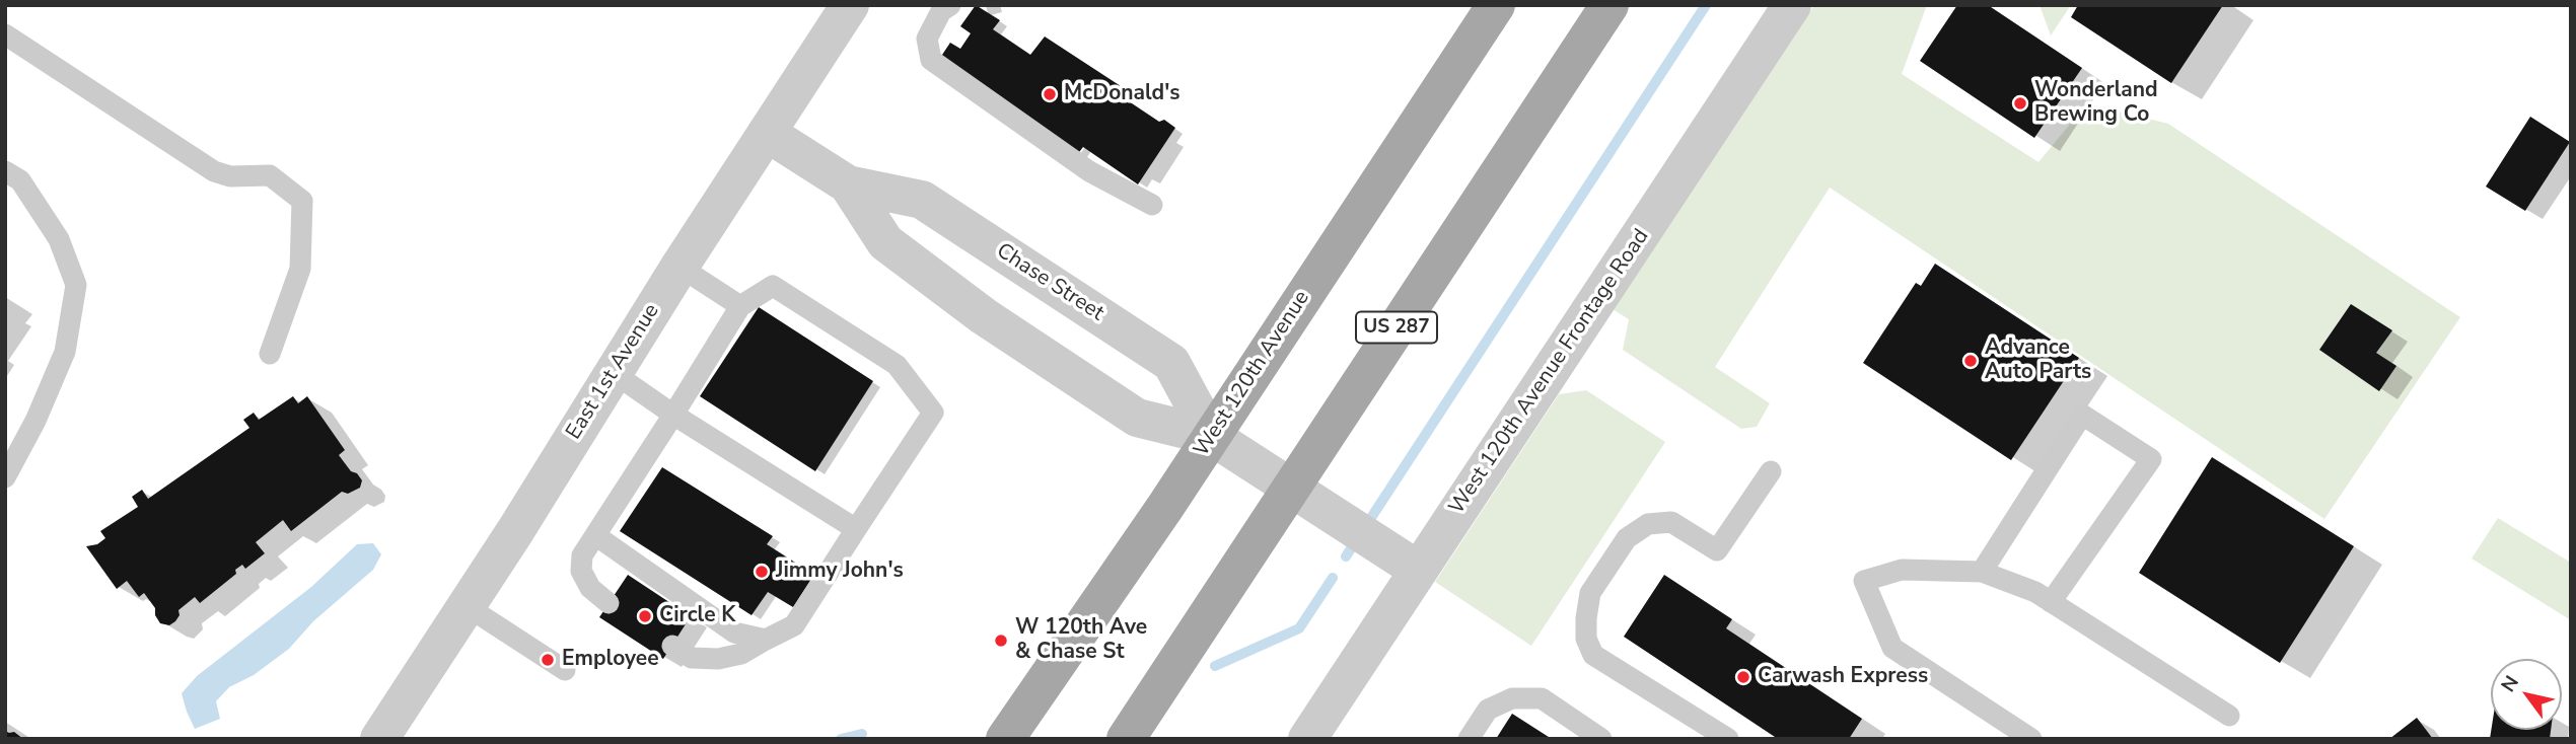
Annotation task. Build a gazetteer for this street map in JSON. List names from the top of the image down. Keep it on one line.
{"streets":{"main road":["US 287","West 120th Avenue"],"street":["Chase Street","East 1st Avenue","West 120th Avenue Frontage Road"]},"crossings":[["Chase Street","US 287"],["Chase Street","East 1st Avenue"],["Chase Street","West 120th Avenue Frontage Road"],["Chase Street","West 120th Avenue"]],"places":["McDonald's","Wonderland Brewing Co","Advance Auto Parts","Jimmy John's","Circle K","W 120th Ave & Chase St","Employee","Carwash Express"],"north":"top left"}
